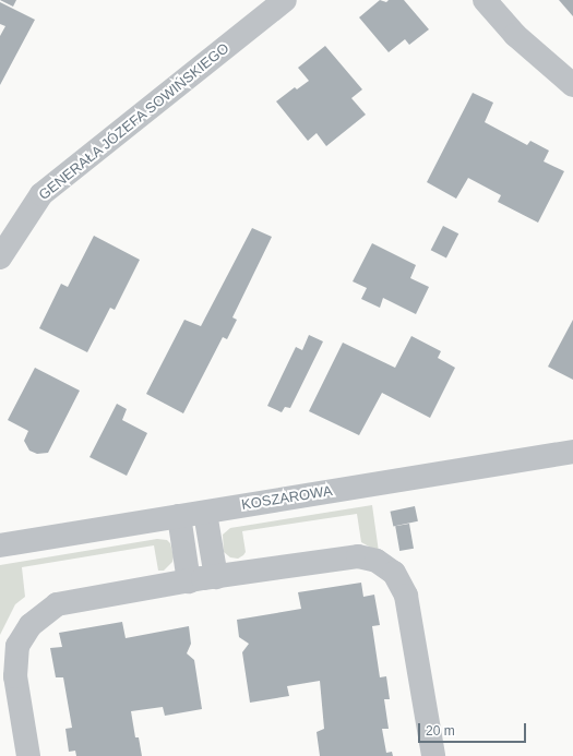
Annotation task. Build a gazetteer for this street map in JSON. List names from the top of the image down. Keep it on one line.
{"streets":{"street":["GENERAŁA JÓZEFA SOWIŃSKIEGO","KOSZAROWA"]},"scale_bar":"20 m"}
